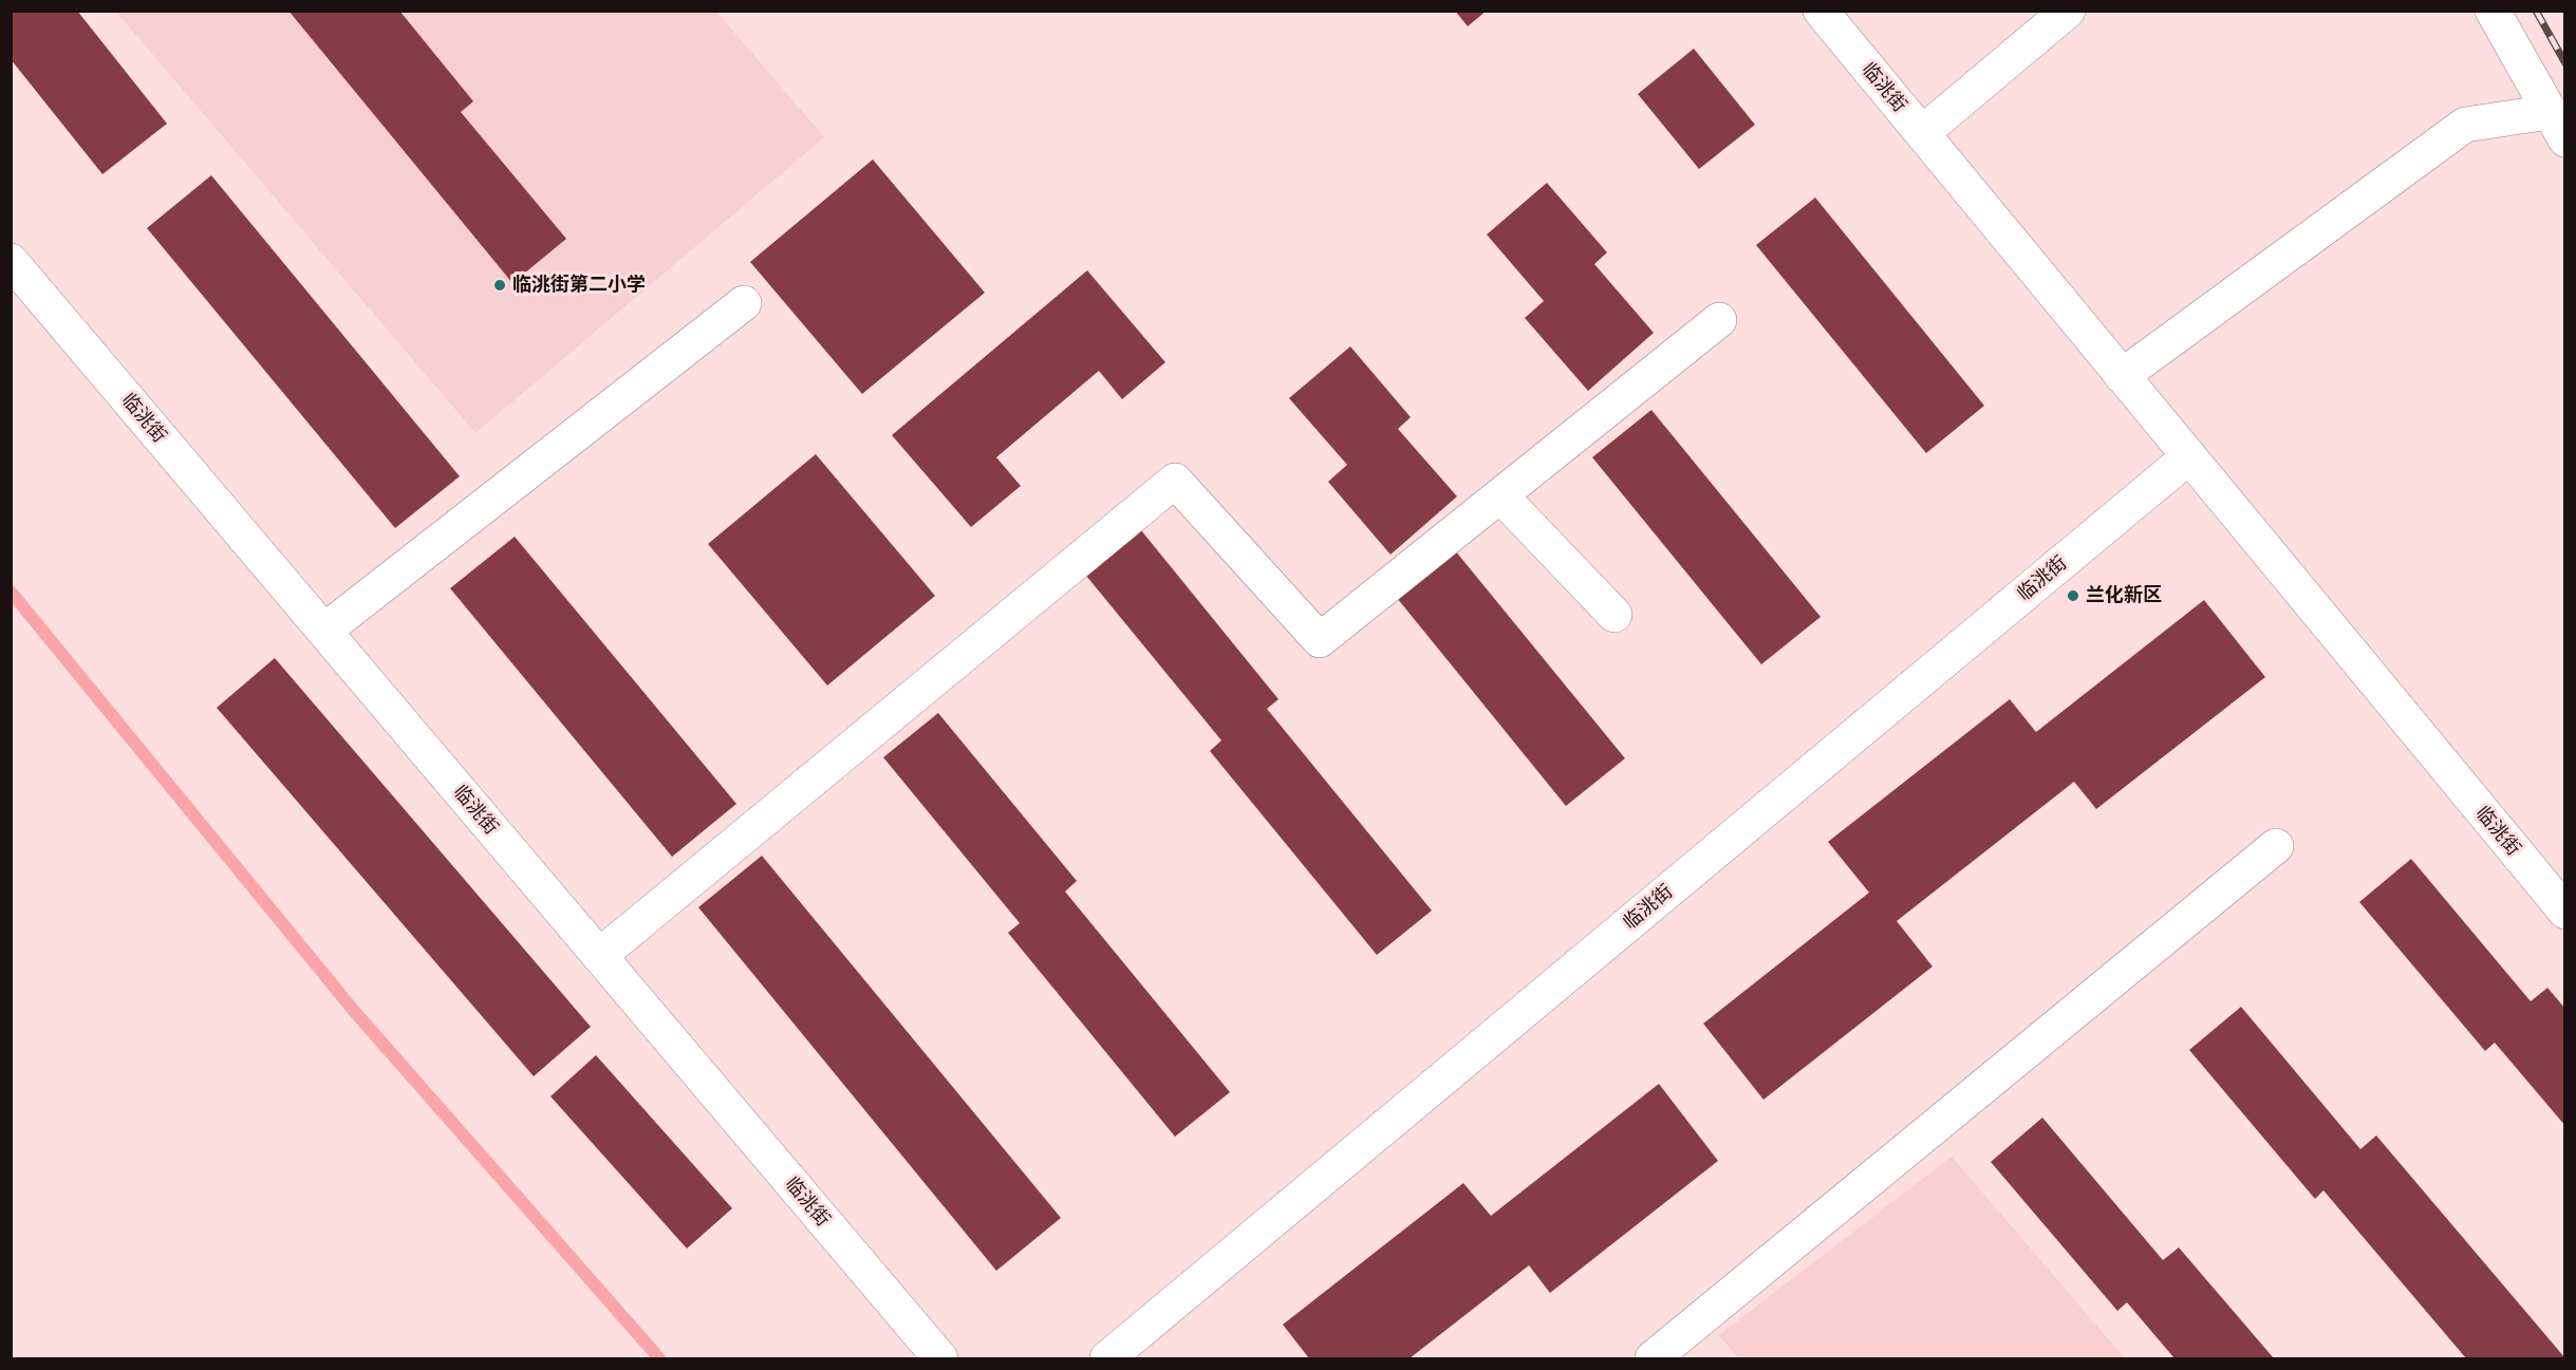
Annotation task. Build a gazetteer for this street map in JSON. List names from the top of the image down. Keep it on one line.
{"streets":{"street":["临洮街"]},"places":["临洮街第二小学","兰化新区"]}
